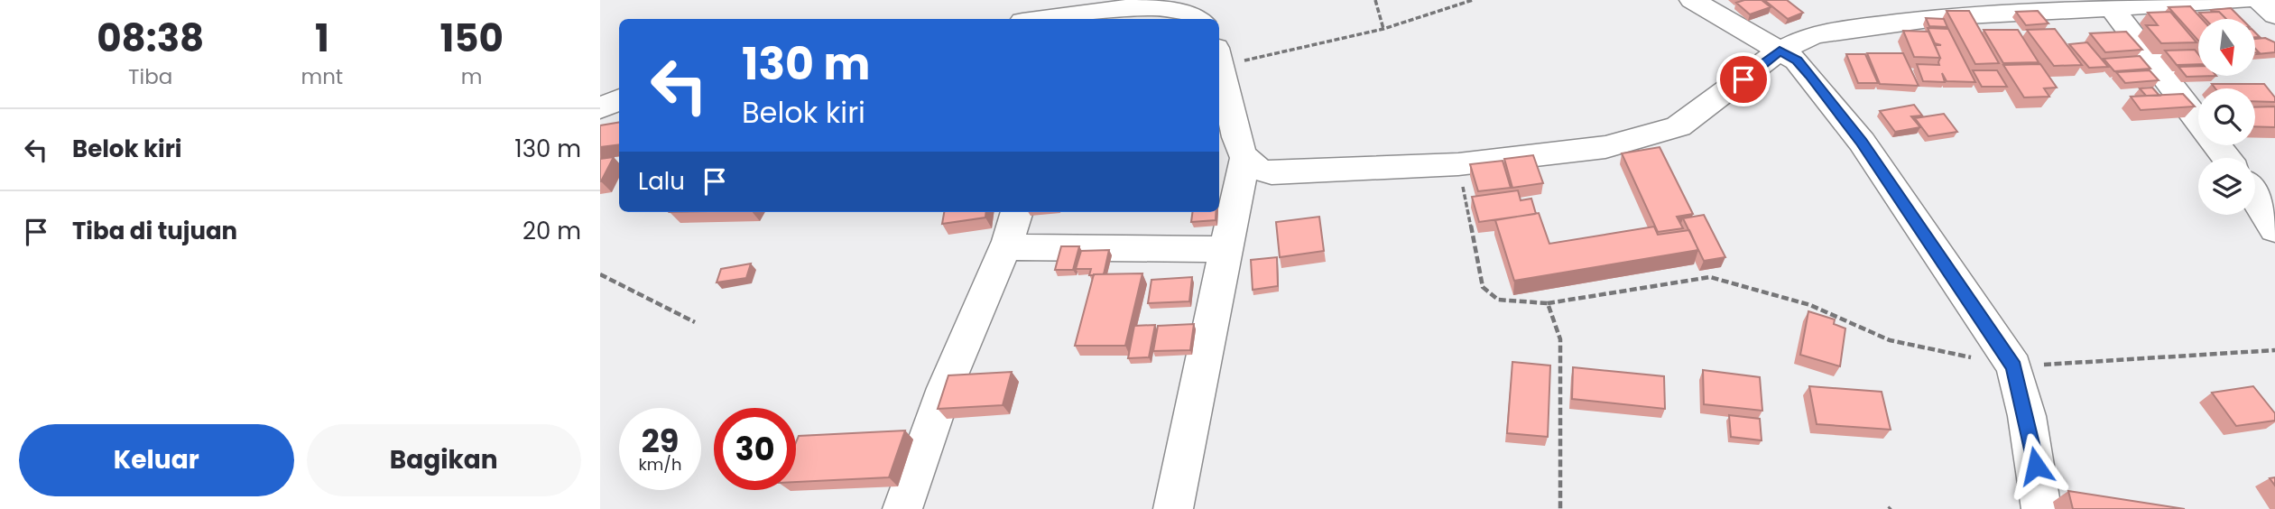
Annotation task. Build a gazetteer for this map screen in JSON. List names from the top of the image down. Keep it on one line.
{"north":"bottom","page":{"eta":["08:38","Tiba","1","mnt","150","m"],"turn":["130 m","Belok kiri"],"list":[{"name":"Belok kiri","value":"130 m"},{"name":"Tiba di tujuan","value":"20 m"}],"then":"Lalu","speed":"29 km/h","limit":"30","buttons":["Keluar","Bagikan"]}}
